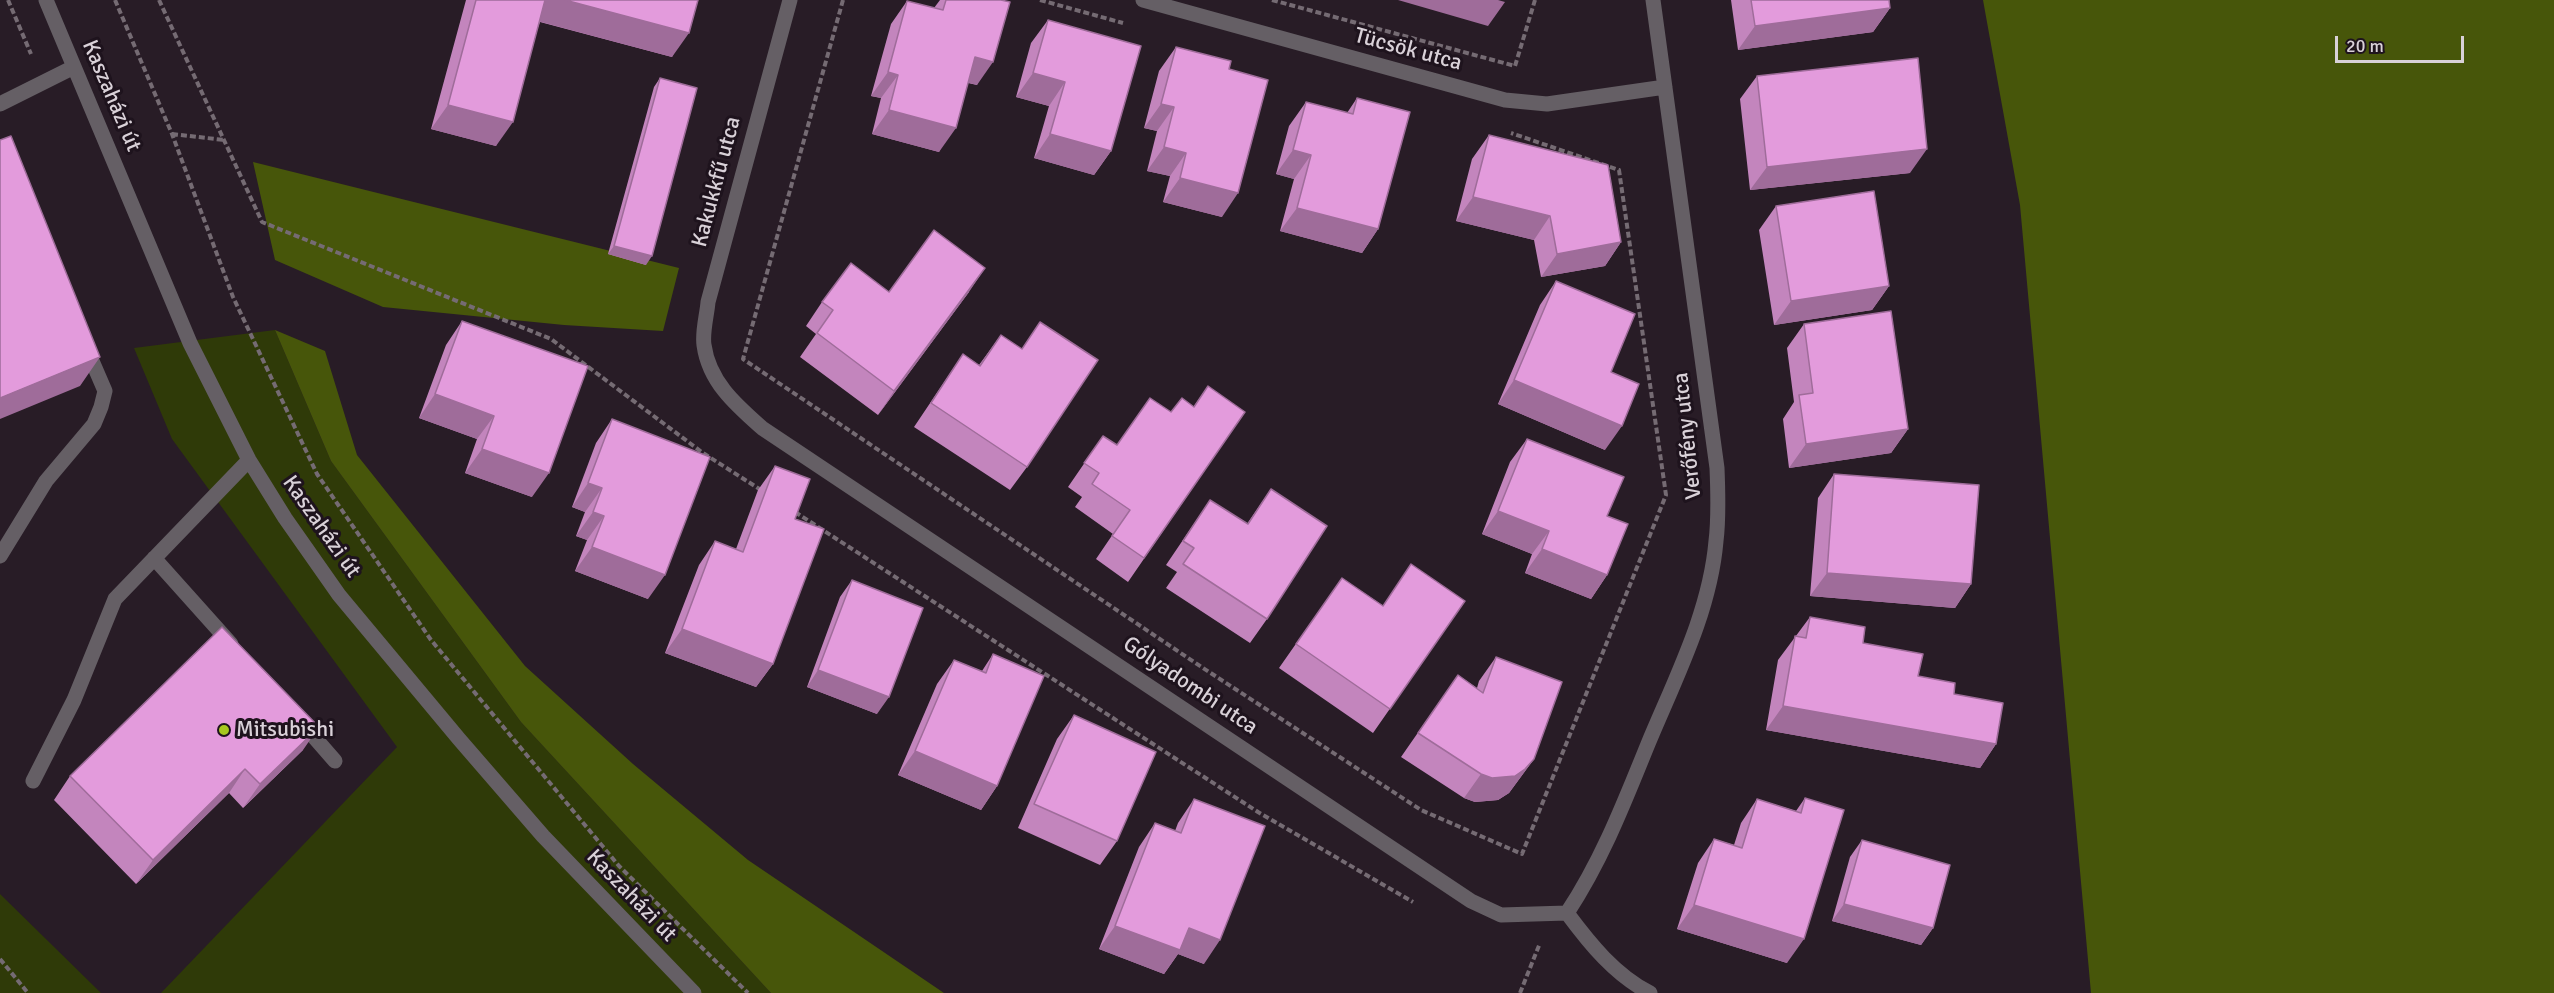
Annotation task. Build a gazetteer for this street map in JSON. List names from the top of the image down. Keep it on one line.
{"streets":{"street":["Tücsök utca","Kaszaházi út","Kakukkfű utca","Verőfény utca","Gólyadombi utca"]},"crossings":[["Tücsök utca","Verőfény utca"],["Kakukkfű utca","Gólyadombi utca"],["Verőfény utca","Gólyadombi utca"]],"places":["Mitsubishi"],"scale_bar":"20 m"}
